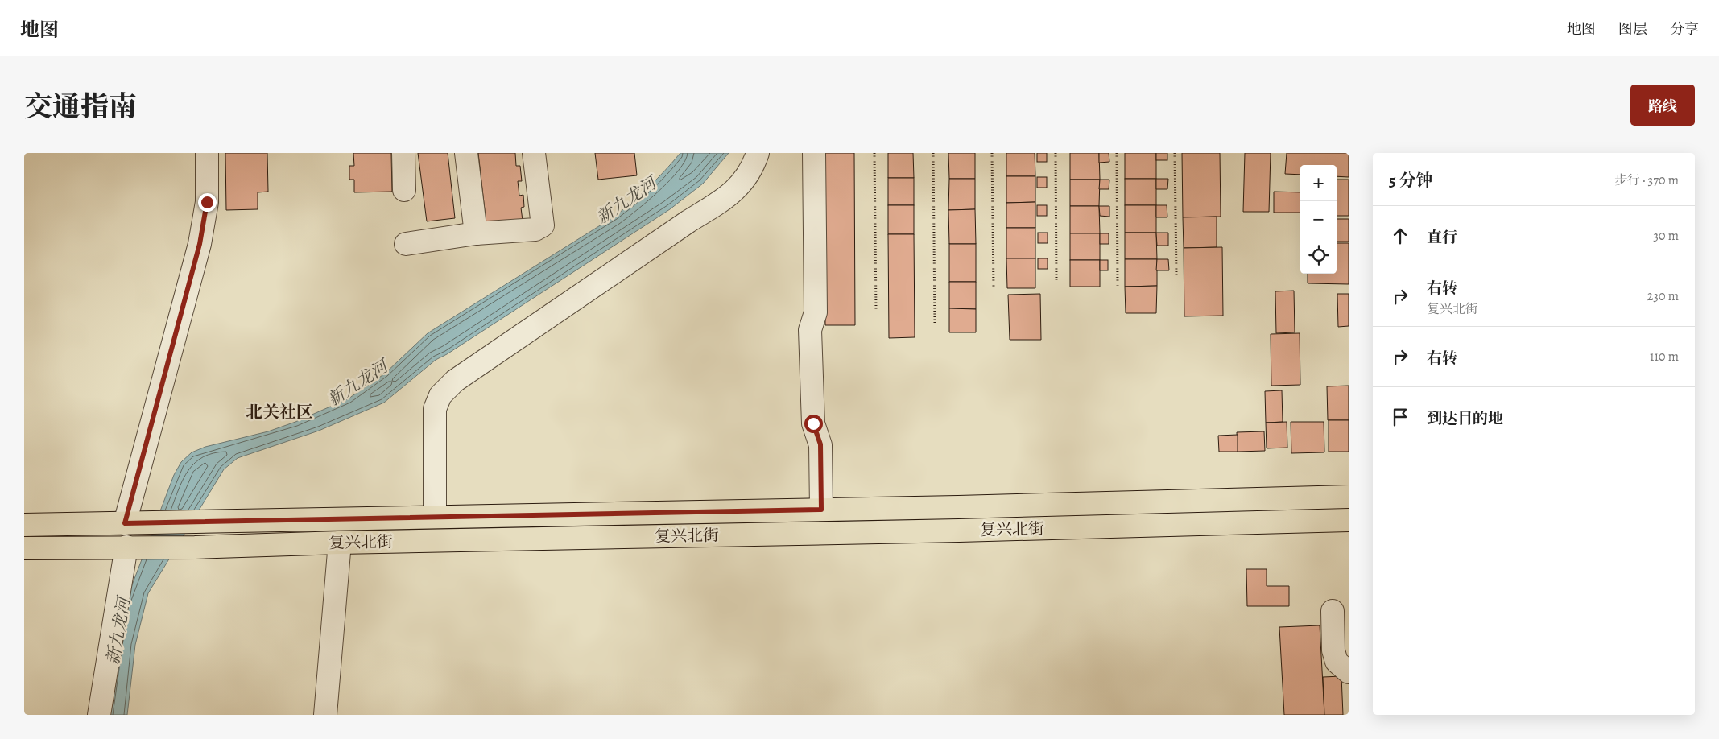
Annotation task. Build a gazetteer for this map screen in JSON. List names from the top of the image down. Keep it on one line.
{"streets":{"main road":["复兴北街"]},"districts":["北关社区"],"water":["新九龙河"],"page":{"header":"地图","nav":["地图","图层","分享"],"title":"交通指南","buttons":"路线","heading":["5 分钟","步行 · 370 m"],"map_buttons":["+","−"],"list":[["直行","30 m"],["右转","复兴北街","230 m"],["右转","110 m"],"到达目的地"]}}
